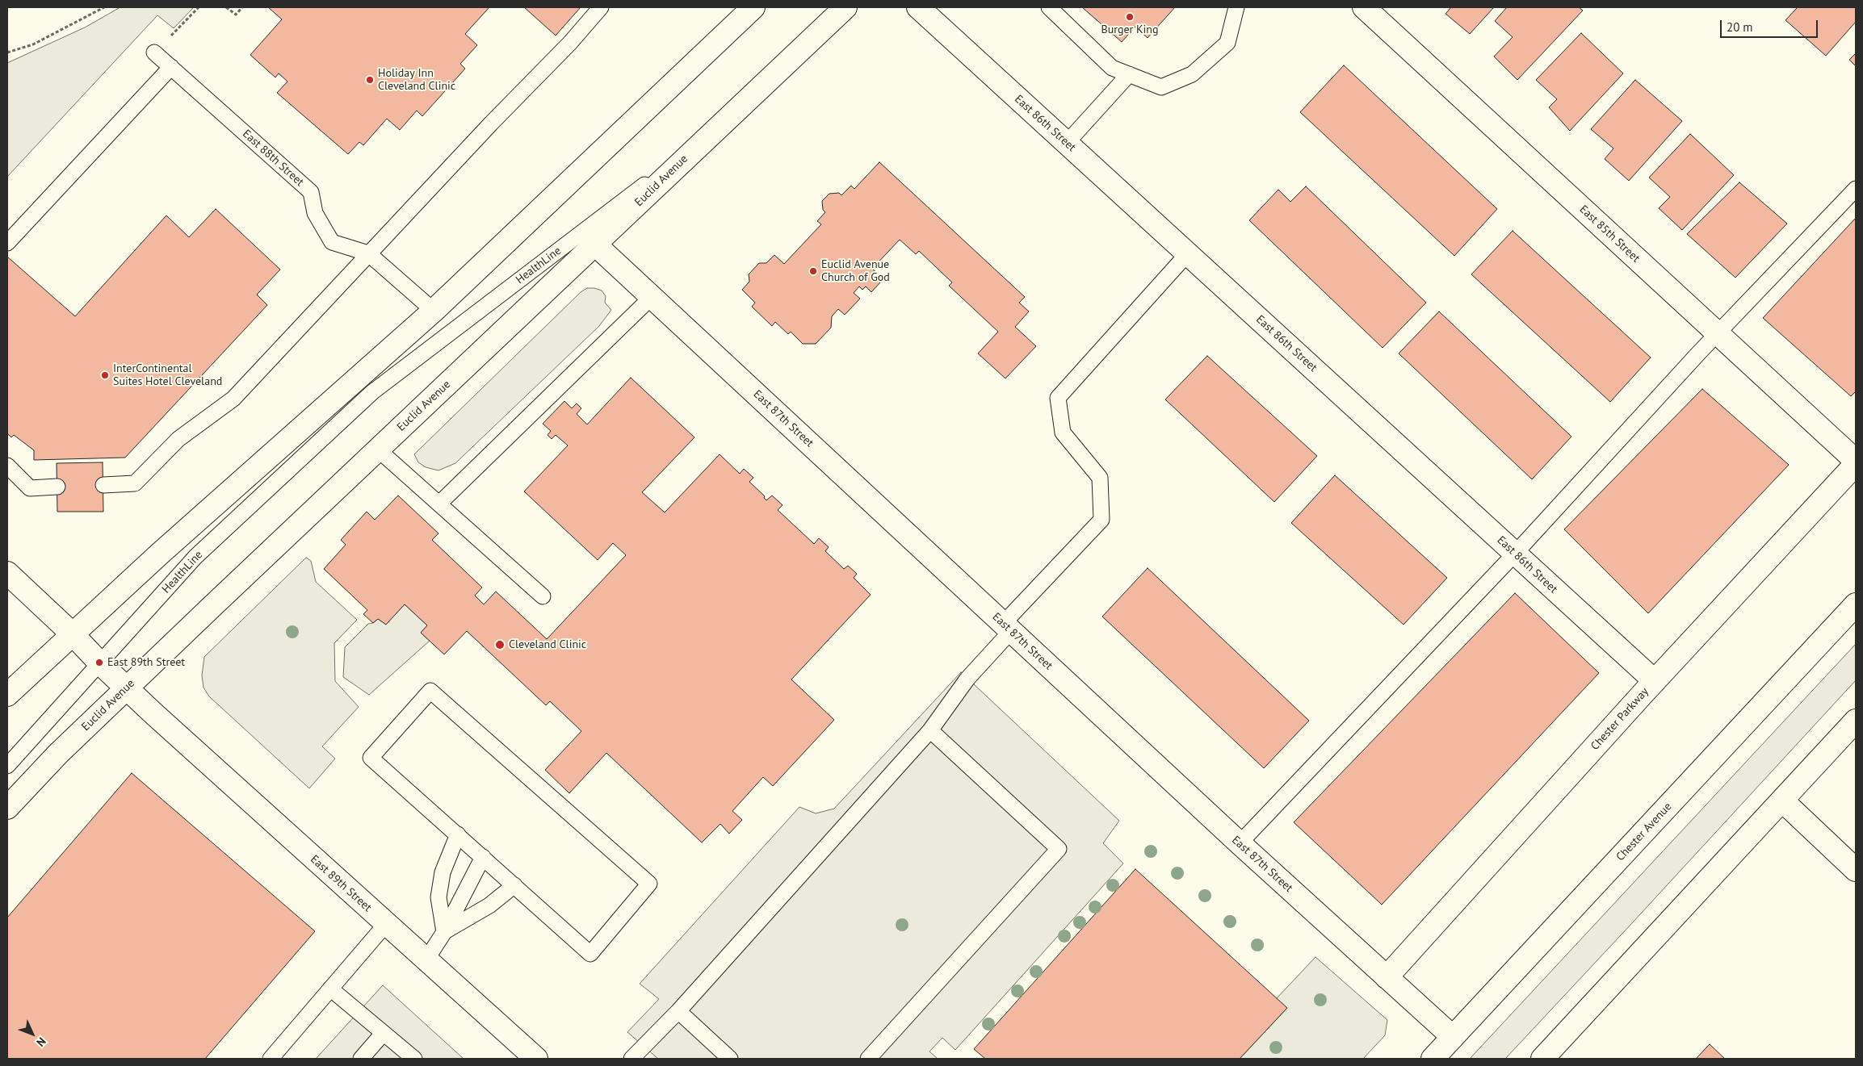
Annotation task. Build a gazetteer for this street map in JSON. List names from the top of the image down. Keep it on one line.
{"streets":{"street":["East 86th Street","Euclid Avenue","East 85th Street","East 87th Street","Chester Parkway","Chester Avenue","East 89th Street"],"lane":["East 88th Street","HealthLine"]},"crossings":[["East 86th Street","Chester Parkway"],["Euclid Avenue","HealthLine"],["Euclid Avenue","East 87th Street"],["Euclid Avenue","East 89th Street"],["HealthLine","East 89th Street"],["East 87th Street","Chester Parkway"],["East 87th Street","Chester Avenue"]],"places":["Burger King","Holiday Inn Cleveland Clinic","Euclid Avenue Church of God","InterContinental Suites Hotel Cleveland","Cleveland Clinic","East 89th Street"],"scale_bar":"20 m","north":"bottom right"}
